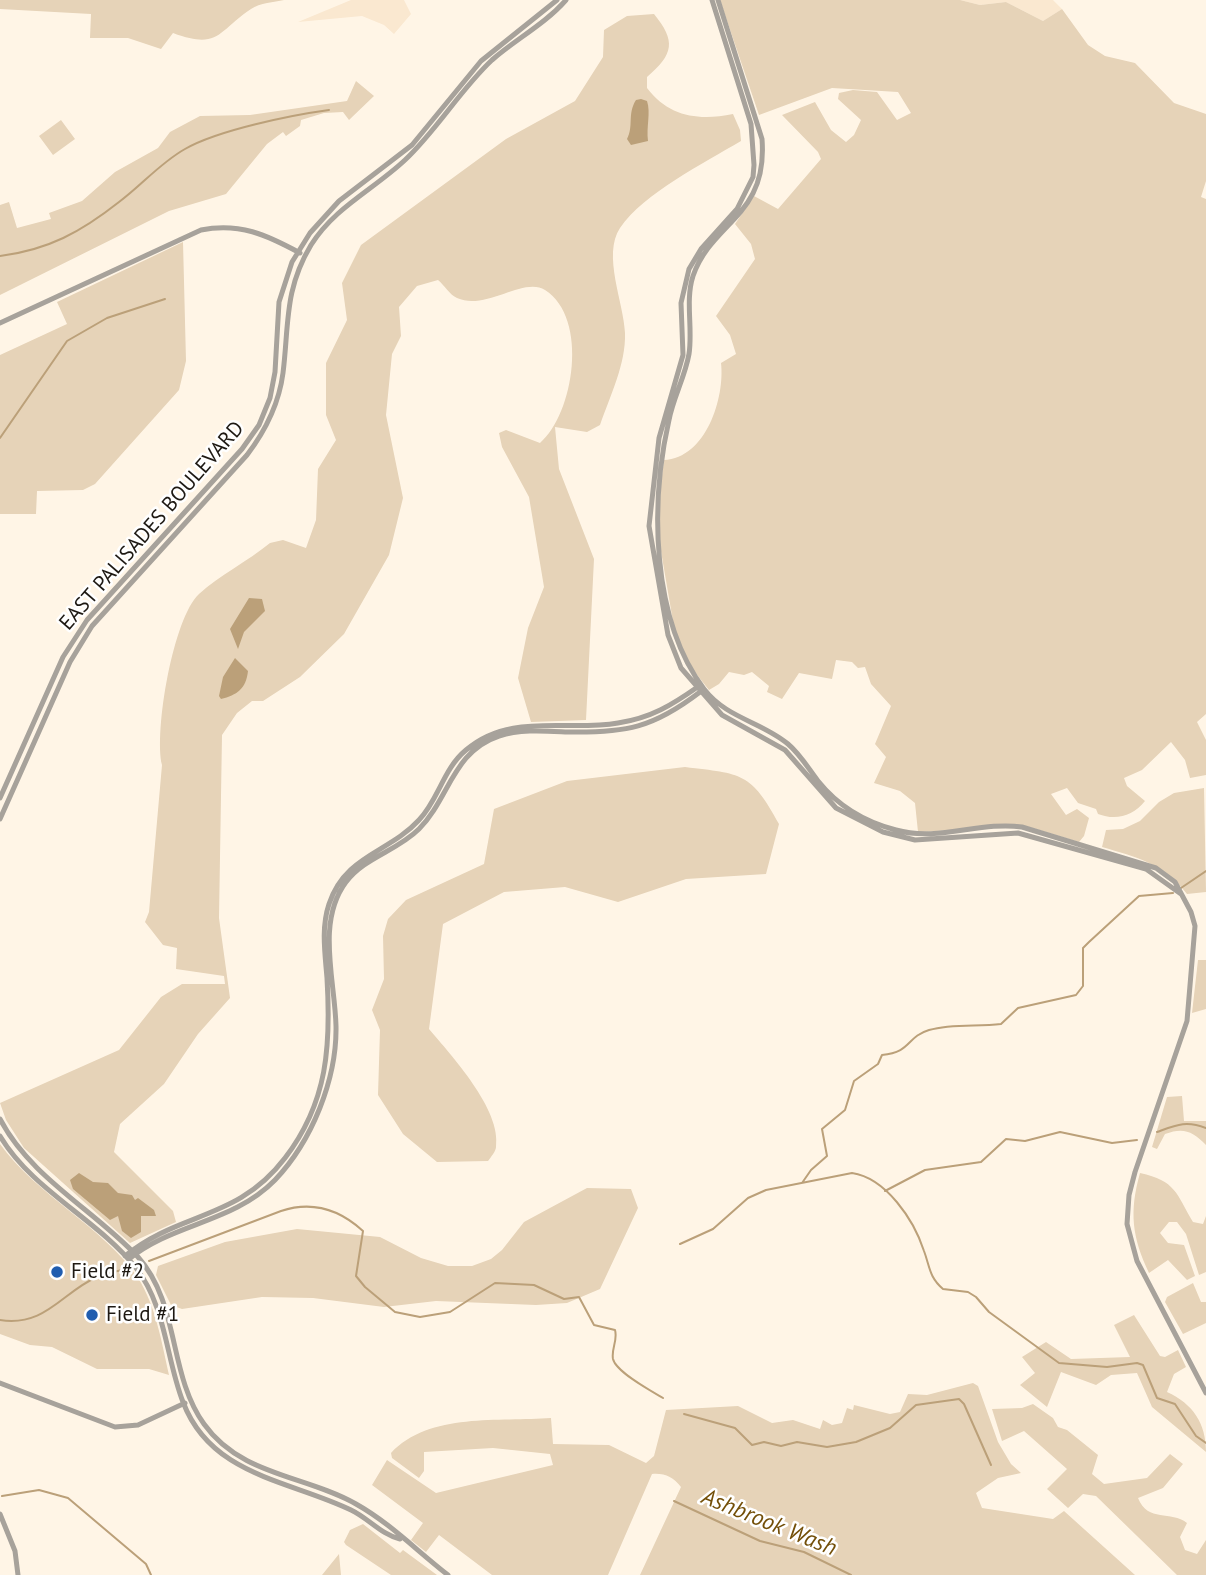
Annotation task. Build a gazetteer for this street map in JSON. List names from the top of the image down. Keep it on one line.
{"streets":{"street":["EAST PALISADES BOULEVARD"]},"water":["Ashbrook Wash"],"places":["Field #2","Field #1"]}
